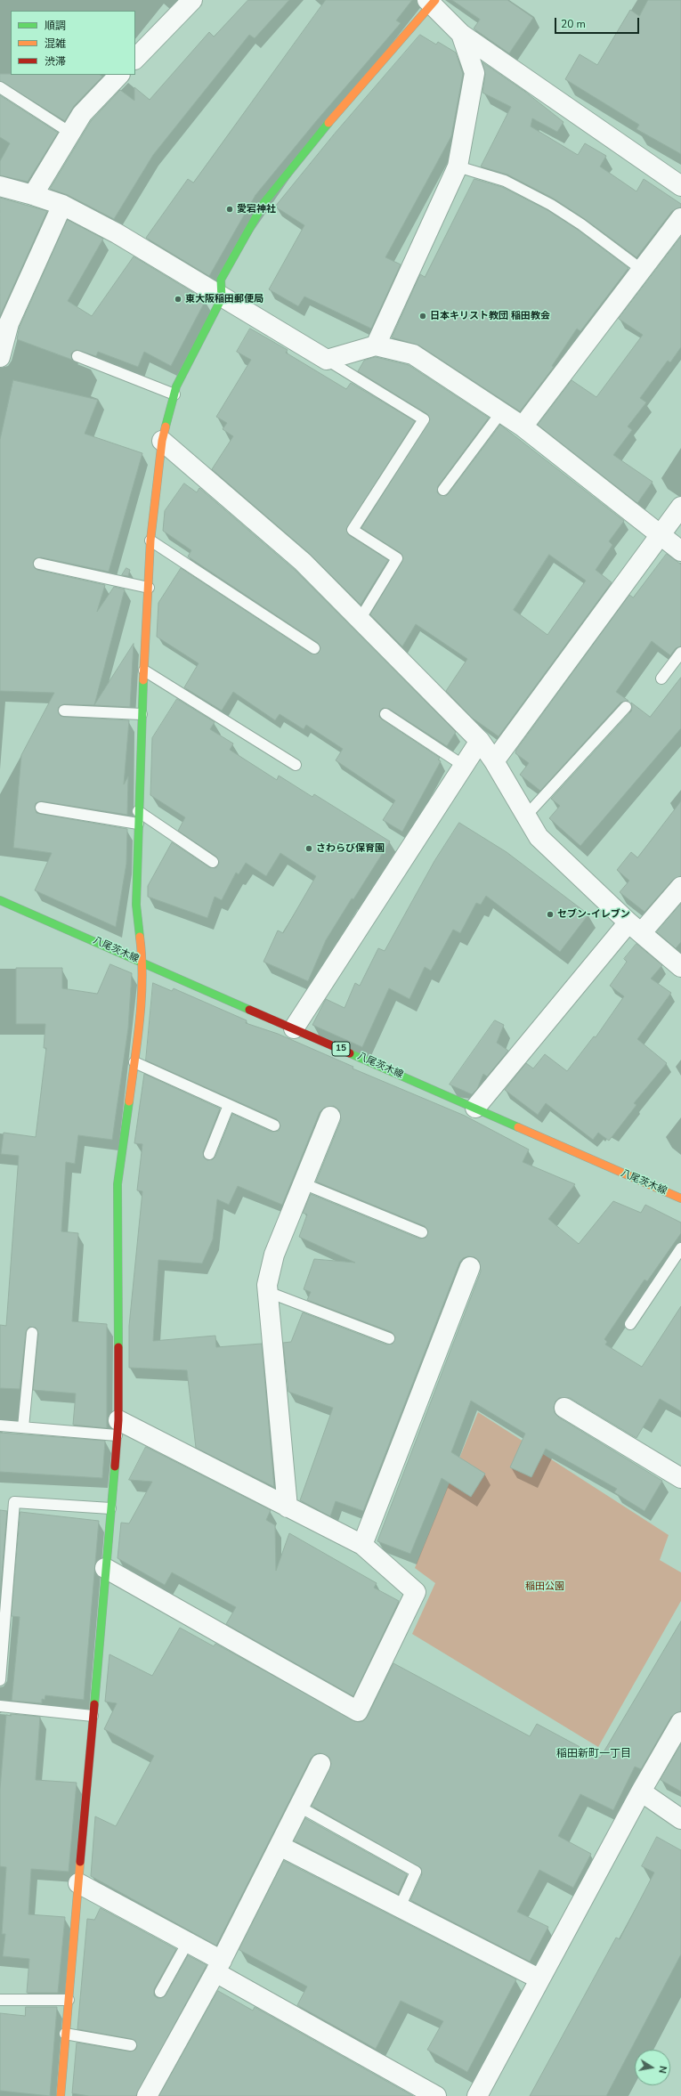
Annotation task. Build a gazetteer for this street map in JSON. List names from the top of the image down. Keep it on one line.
{"streets":{"street":["八尾茨木線","15"]},"districts":["稲田新町一丁目"],"parks":["稲田公園"],"places":["愛宕神社","東大阪稲田郵便局","日本キリスト教団 稲田教会","さわらび保育園","セブン-イレブン"],"legend":["順調","混雑","渋滞"],"scale_bar":"20 m","north":"right"}
